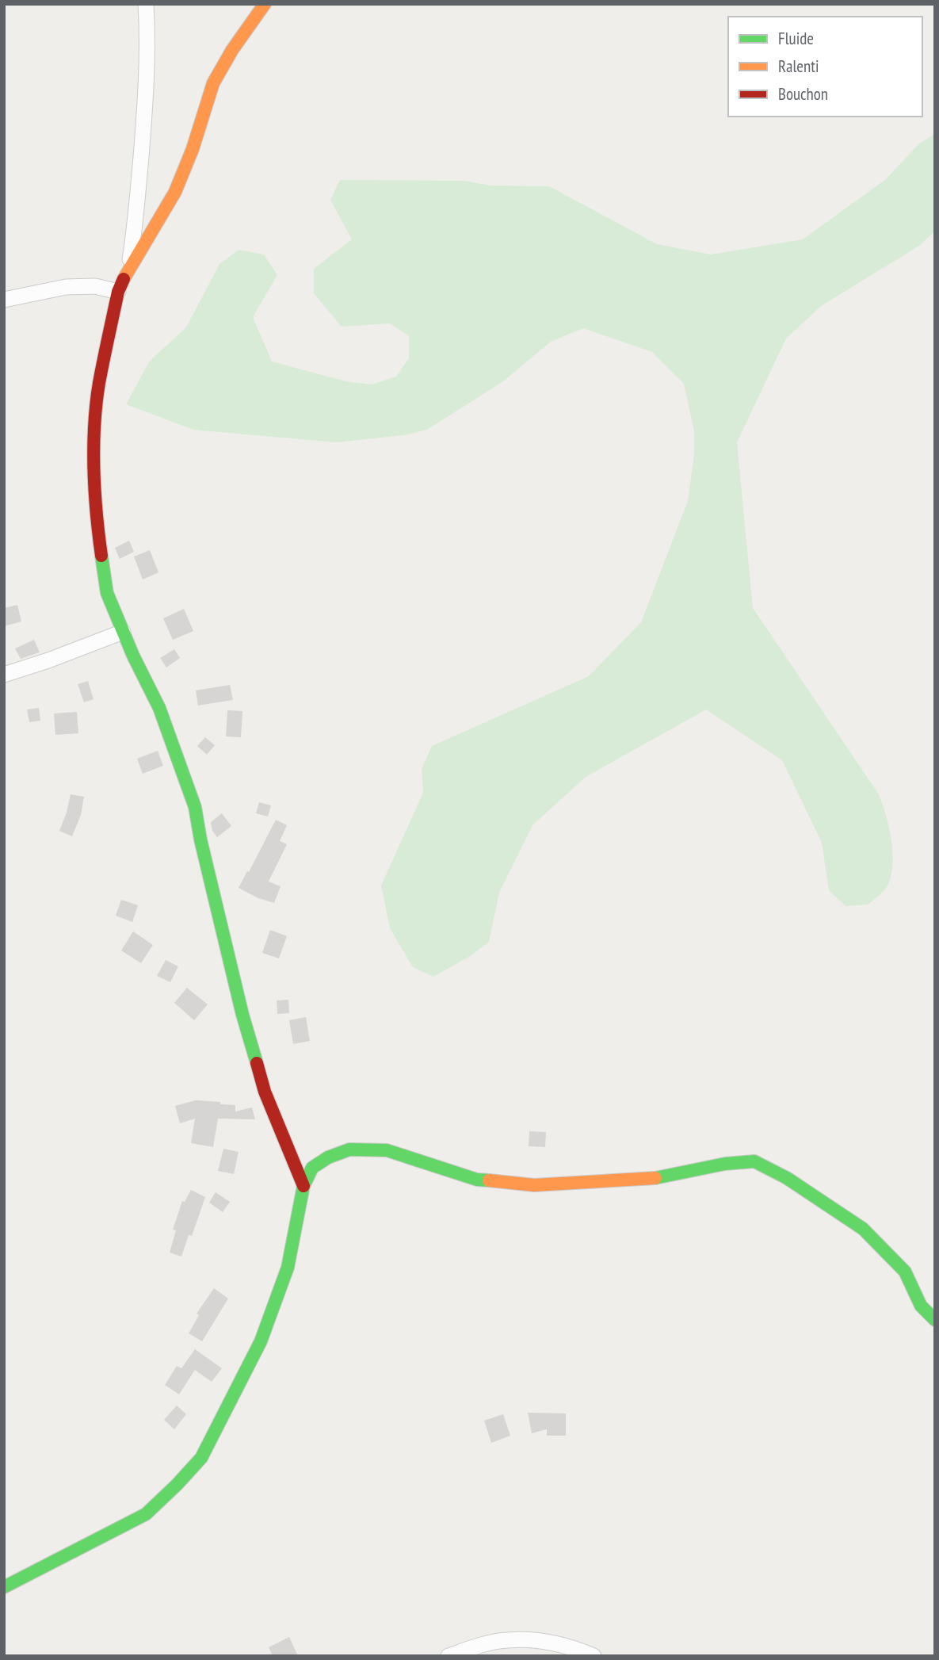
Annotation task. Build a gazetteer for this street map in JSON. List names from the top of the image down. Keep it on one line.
{"legend":["Fluide","Ralenti","Bouchon"]}
